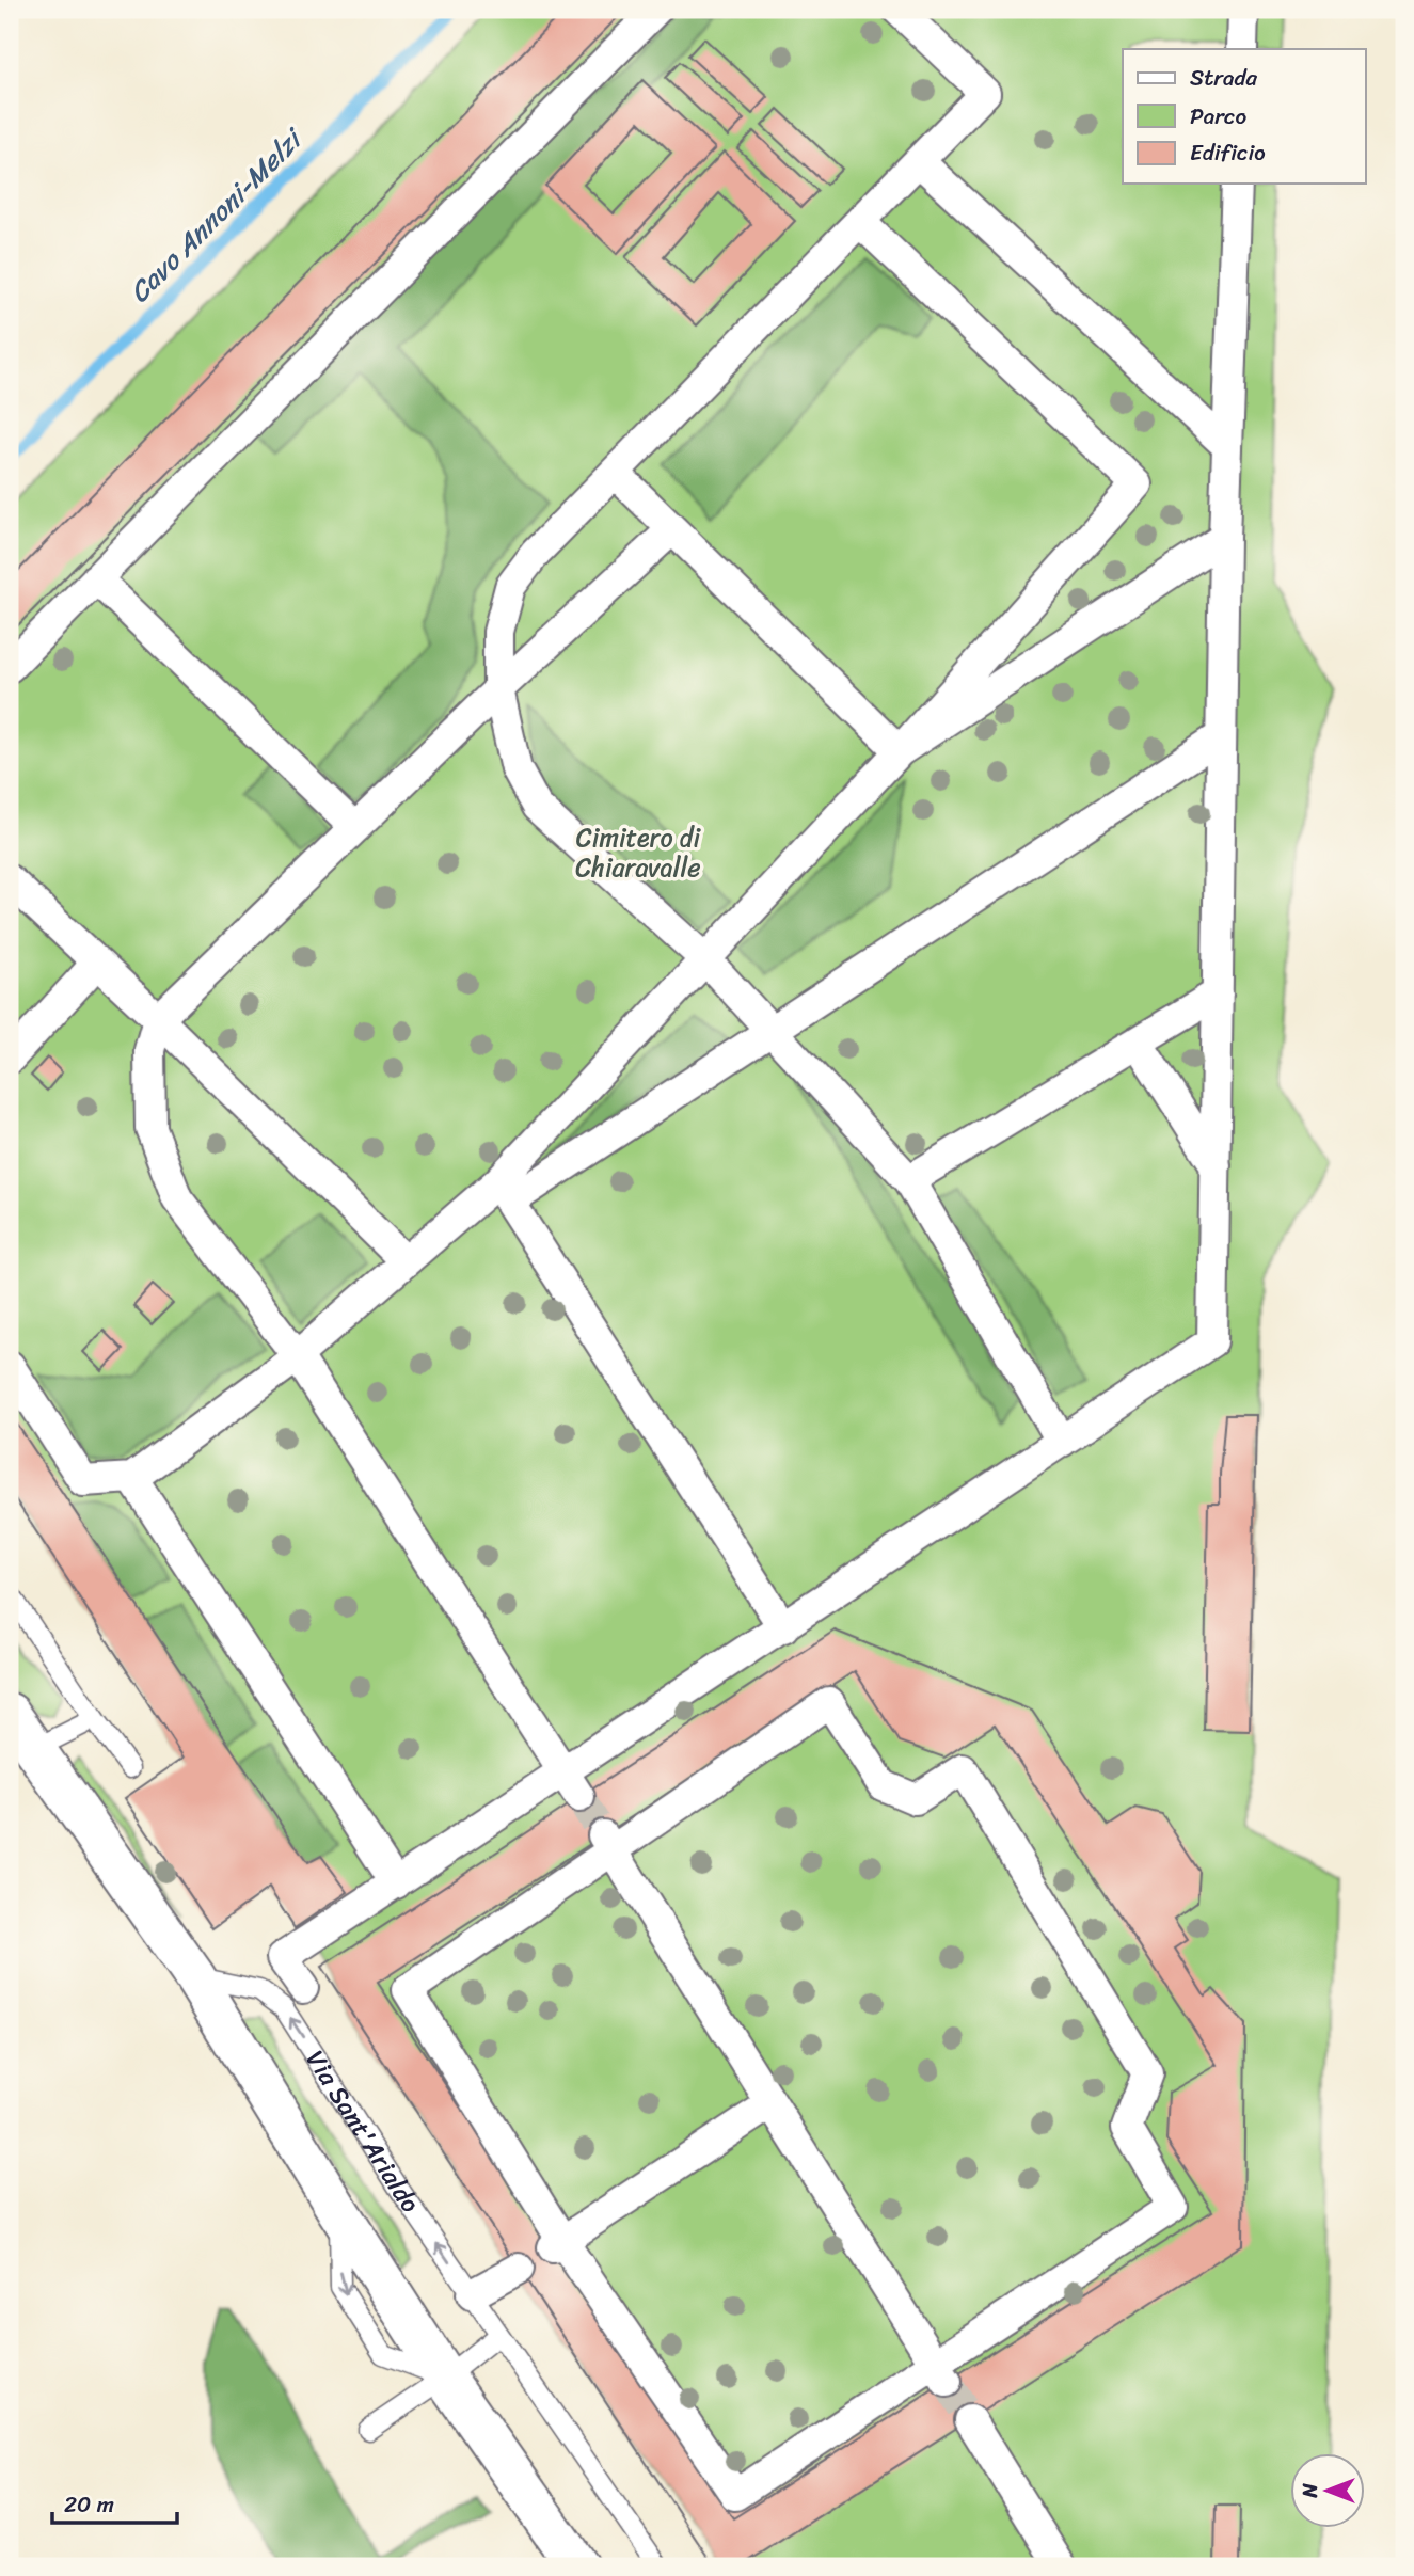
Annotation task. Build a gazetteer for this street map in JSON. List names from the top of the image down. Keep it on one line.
{"streets":{"lane":["Via Sant'Arialdo"]},"one_way":["Via Sant'Arialdo"],"water":["Cavo Annoni-Melzi"],"parks":["Cimitero di Chiaravalle"],"legend":["Strada","Parco","Edificio"],"scale_bar":"20 m","north":"left"}
